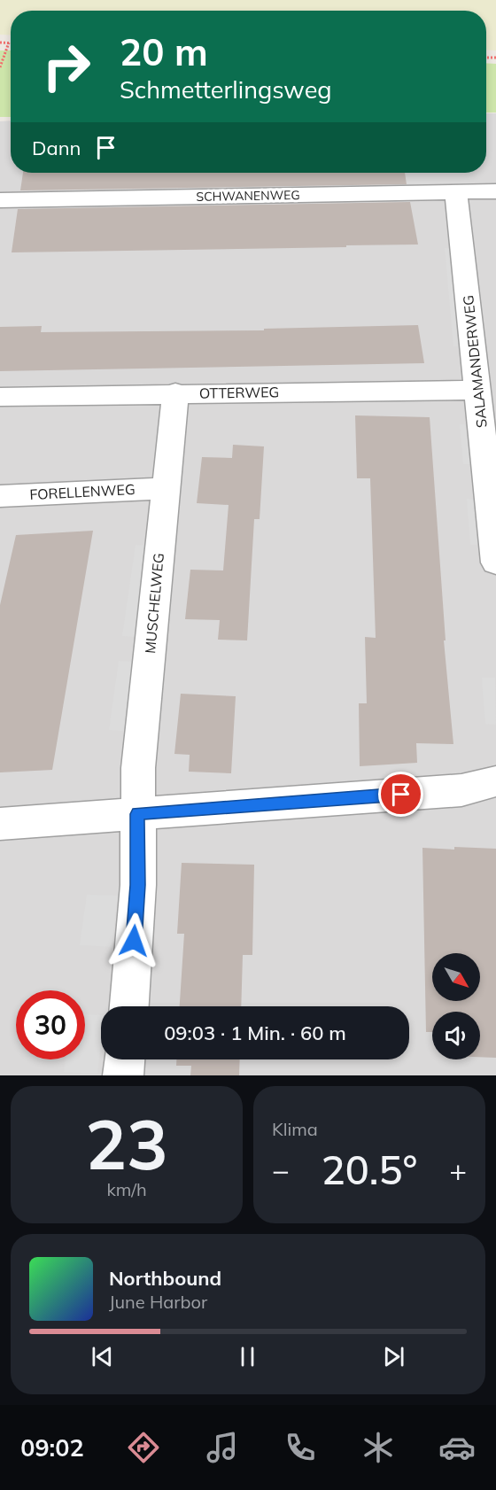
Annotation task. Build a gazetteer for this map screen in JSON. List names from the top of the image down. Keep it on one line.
{"streets":{"street":["SCHWANENWEG","SALAMANDERWEG","OTTERWEG","FORELLENWEG","MUSCHELWEG"]},"crossings":[["SCHWANENWEG","SALAMANDERWEG"],["SALAMANDERWEG","OTTERWEG"],["OTTERWEG","MUSCHELWEG"],["FORELLENWEG","MUSCHELWEG"]],"north":"bottom right","page":{"turn":["20 m","Schmetterlingsweg"],"then":"Dann","limit":"30","trip":"09:03 · 1 Min. · 60 m","tile":[["23","km/h"],"Klima"],"heat":["−","20.5°","+"],"song":["Northbound","June Harbor"],"tabs":"09:02"}}
